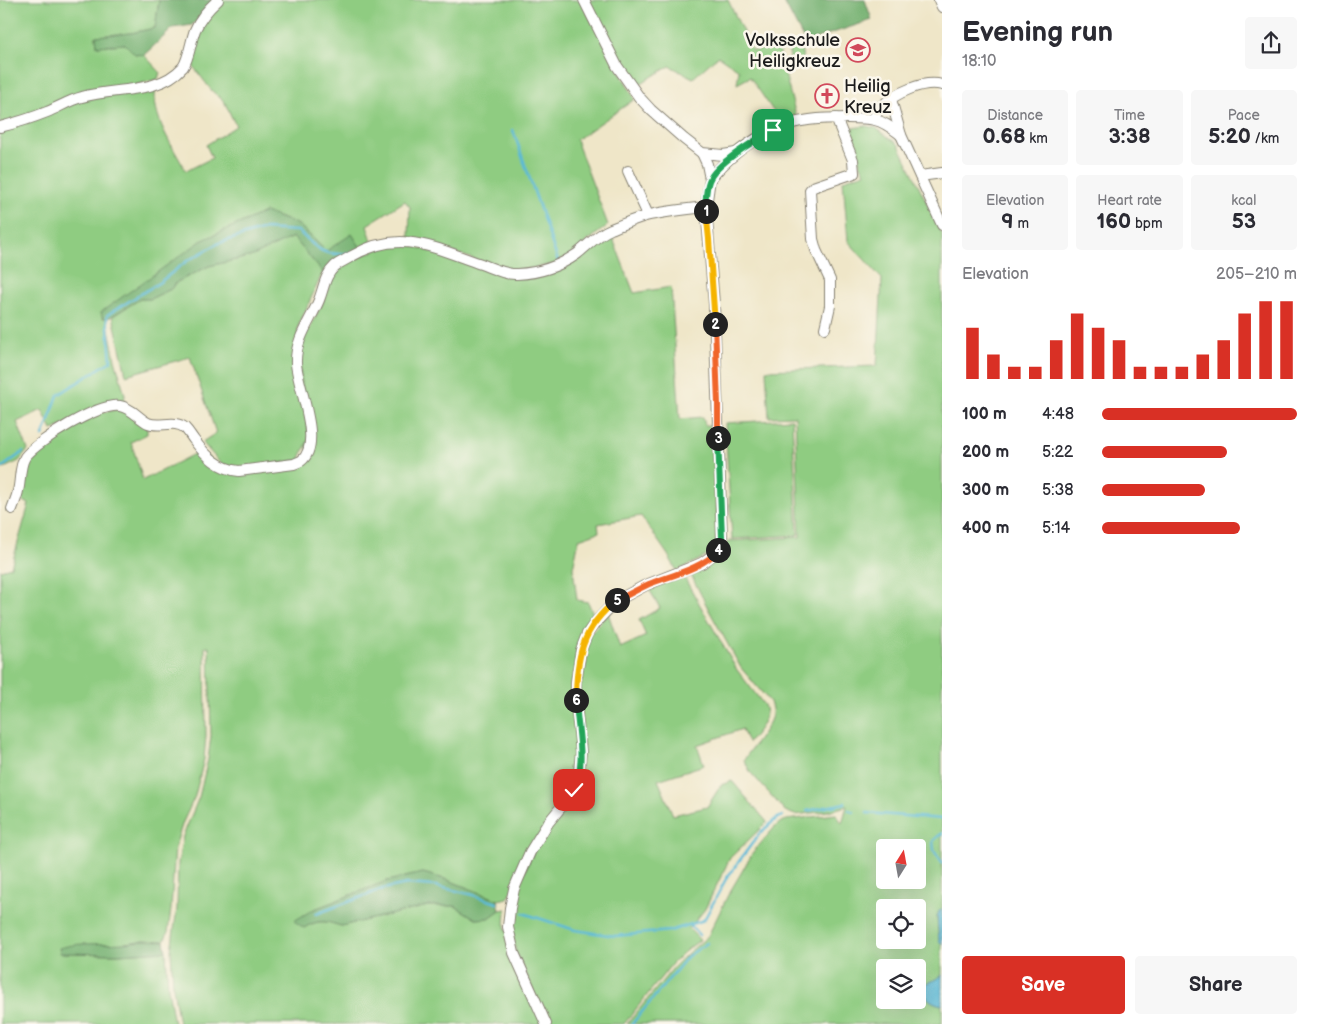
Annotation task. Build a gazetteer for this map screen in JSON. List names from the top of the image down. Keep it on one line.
{"places":{"school or university":["Volksschule Heiligkreuz"],"church":["Heilig Kreuz"]},"north":"top","page":{"heading":["Evening run","18:10"],"stats":[["Distance","0.68 km"],["Time","3:38"],["Pace","5:20 /km"],["Elevation","9 m"],["Heart rate","160 bpm"],["kcal","53"]],"pins":["1","2","3","4","5","6"],"chart":["Elevation","205–210 m"],"list":[{"name":"100 m","note":"4:48"},{"name":"200 m","note":"5:22"},{"name":"300 m","note":"5:38"},{"name":"400 m","note":"5:14"}],"buttons":["Save","Share"]}}
